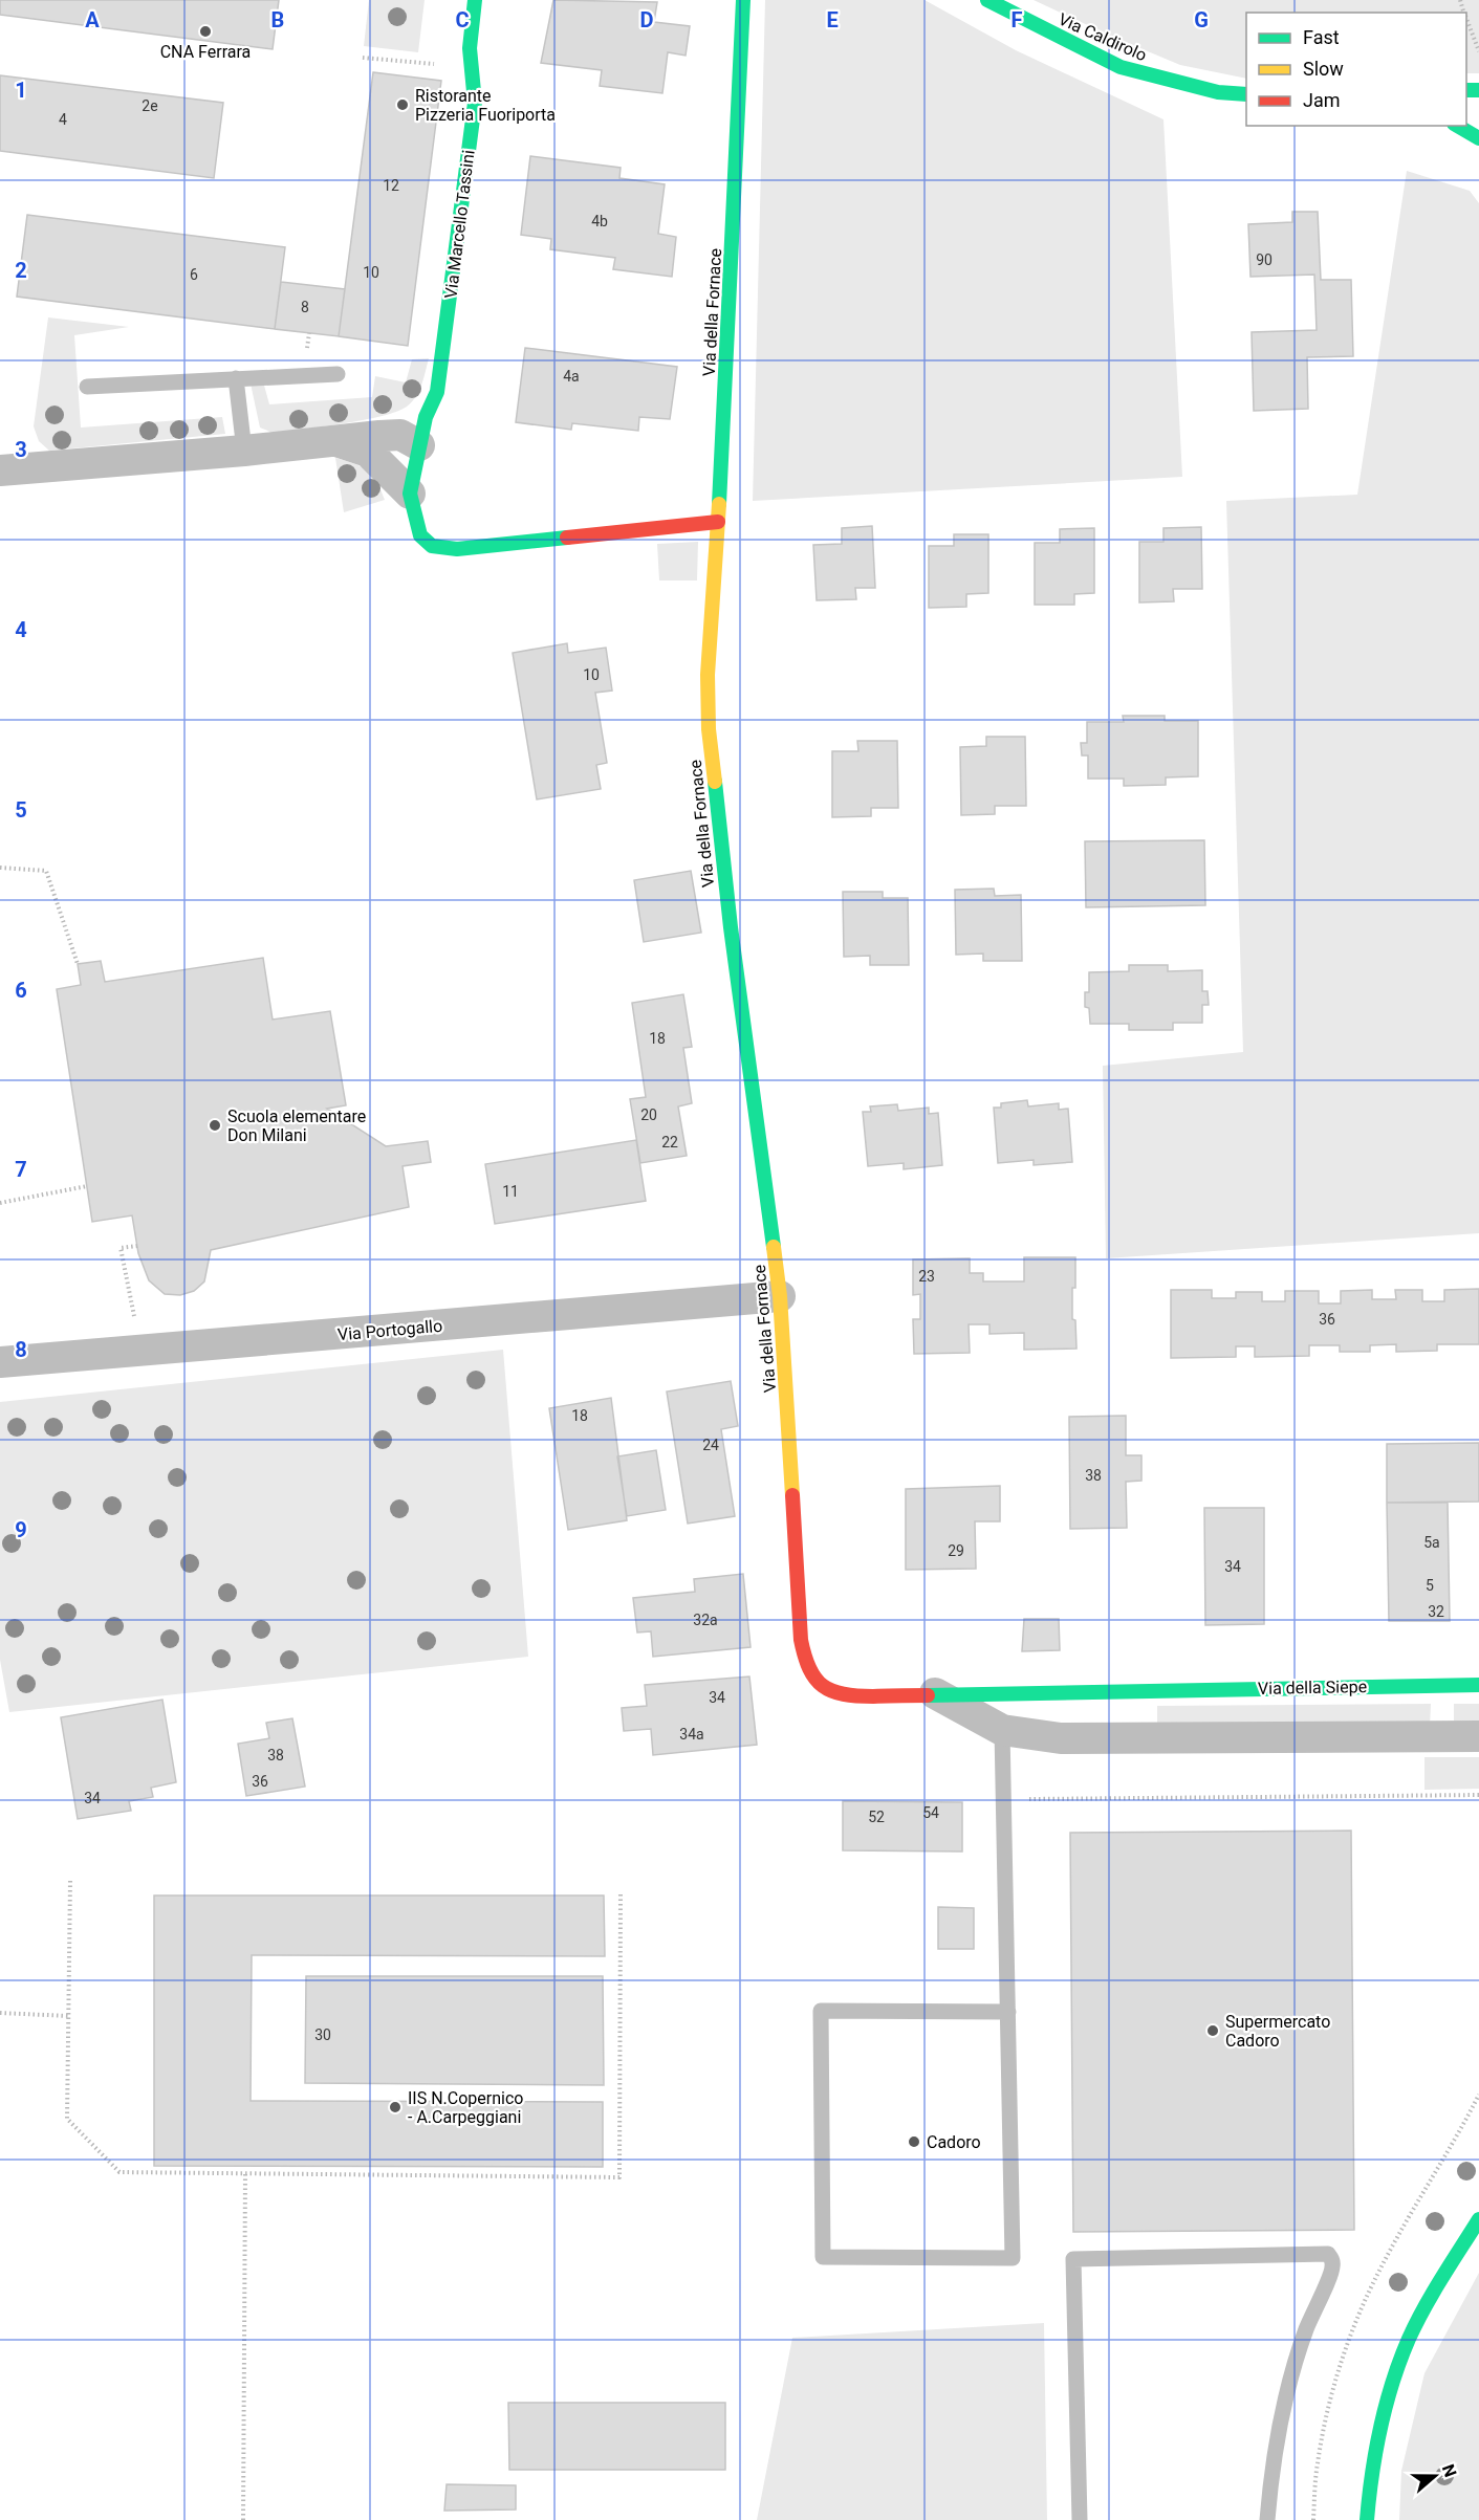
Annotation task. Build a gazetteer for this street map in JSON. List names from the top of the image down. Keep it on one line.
{"streets":{"street":["Via Caldirolo","Via Marcello Tassini","Via della Fornace","Via Portogallo","Via della Siepe"]},"crossings":[["Via Marcello Tassini","Via della Fornace"],["Via della Fornace","Via Portogallo"],["Via della Fornace","Via della Siepe"]],"places":["CNA Ferrara","Ristorante Pizzeria Fuoriporta","Scuola elementare Don Milani","Supermercato Cadoro","IIS N.Copernico - A.Carpeggiani","Cadoro"],"house_numbers":["2e","4","12","4b","90","10","6","8","4a","10","18","20","22","11","23","36","18","24","38","5a","29","34","5","32","32a","34","34a","38","36","34","54","52","30"],"legend":["Fast","Slow","Jam"],"north":"right","grid":{"columns":["A","B","C","D","E","F","G"],"rows":["1","2","3","4","5","6","7","8","9"]}}
